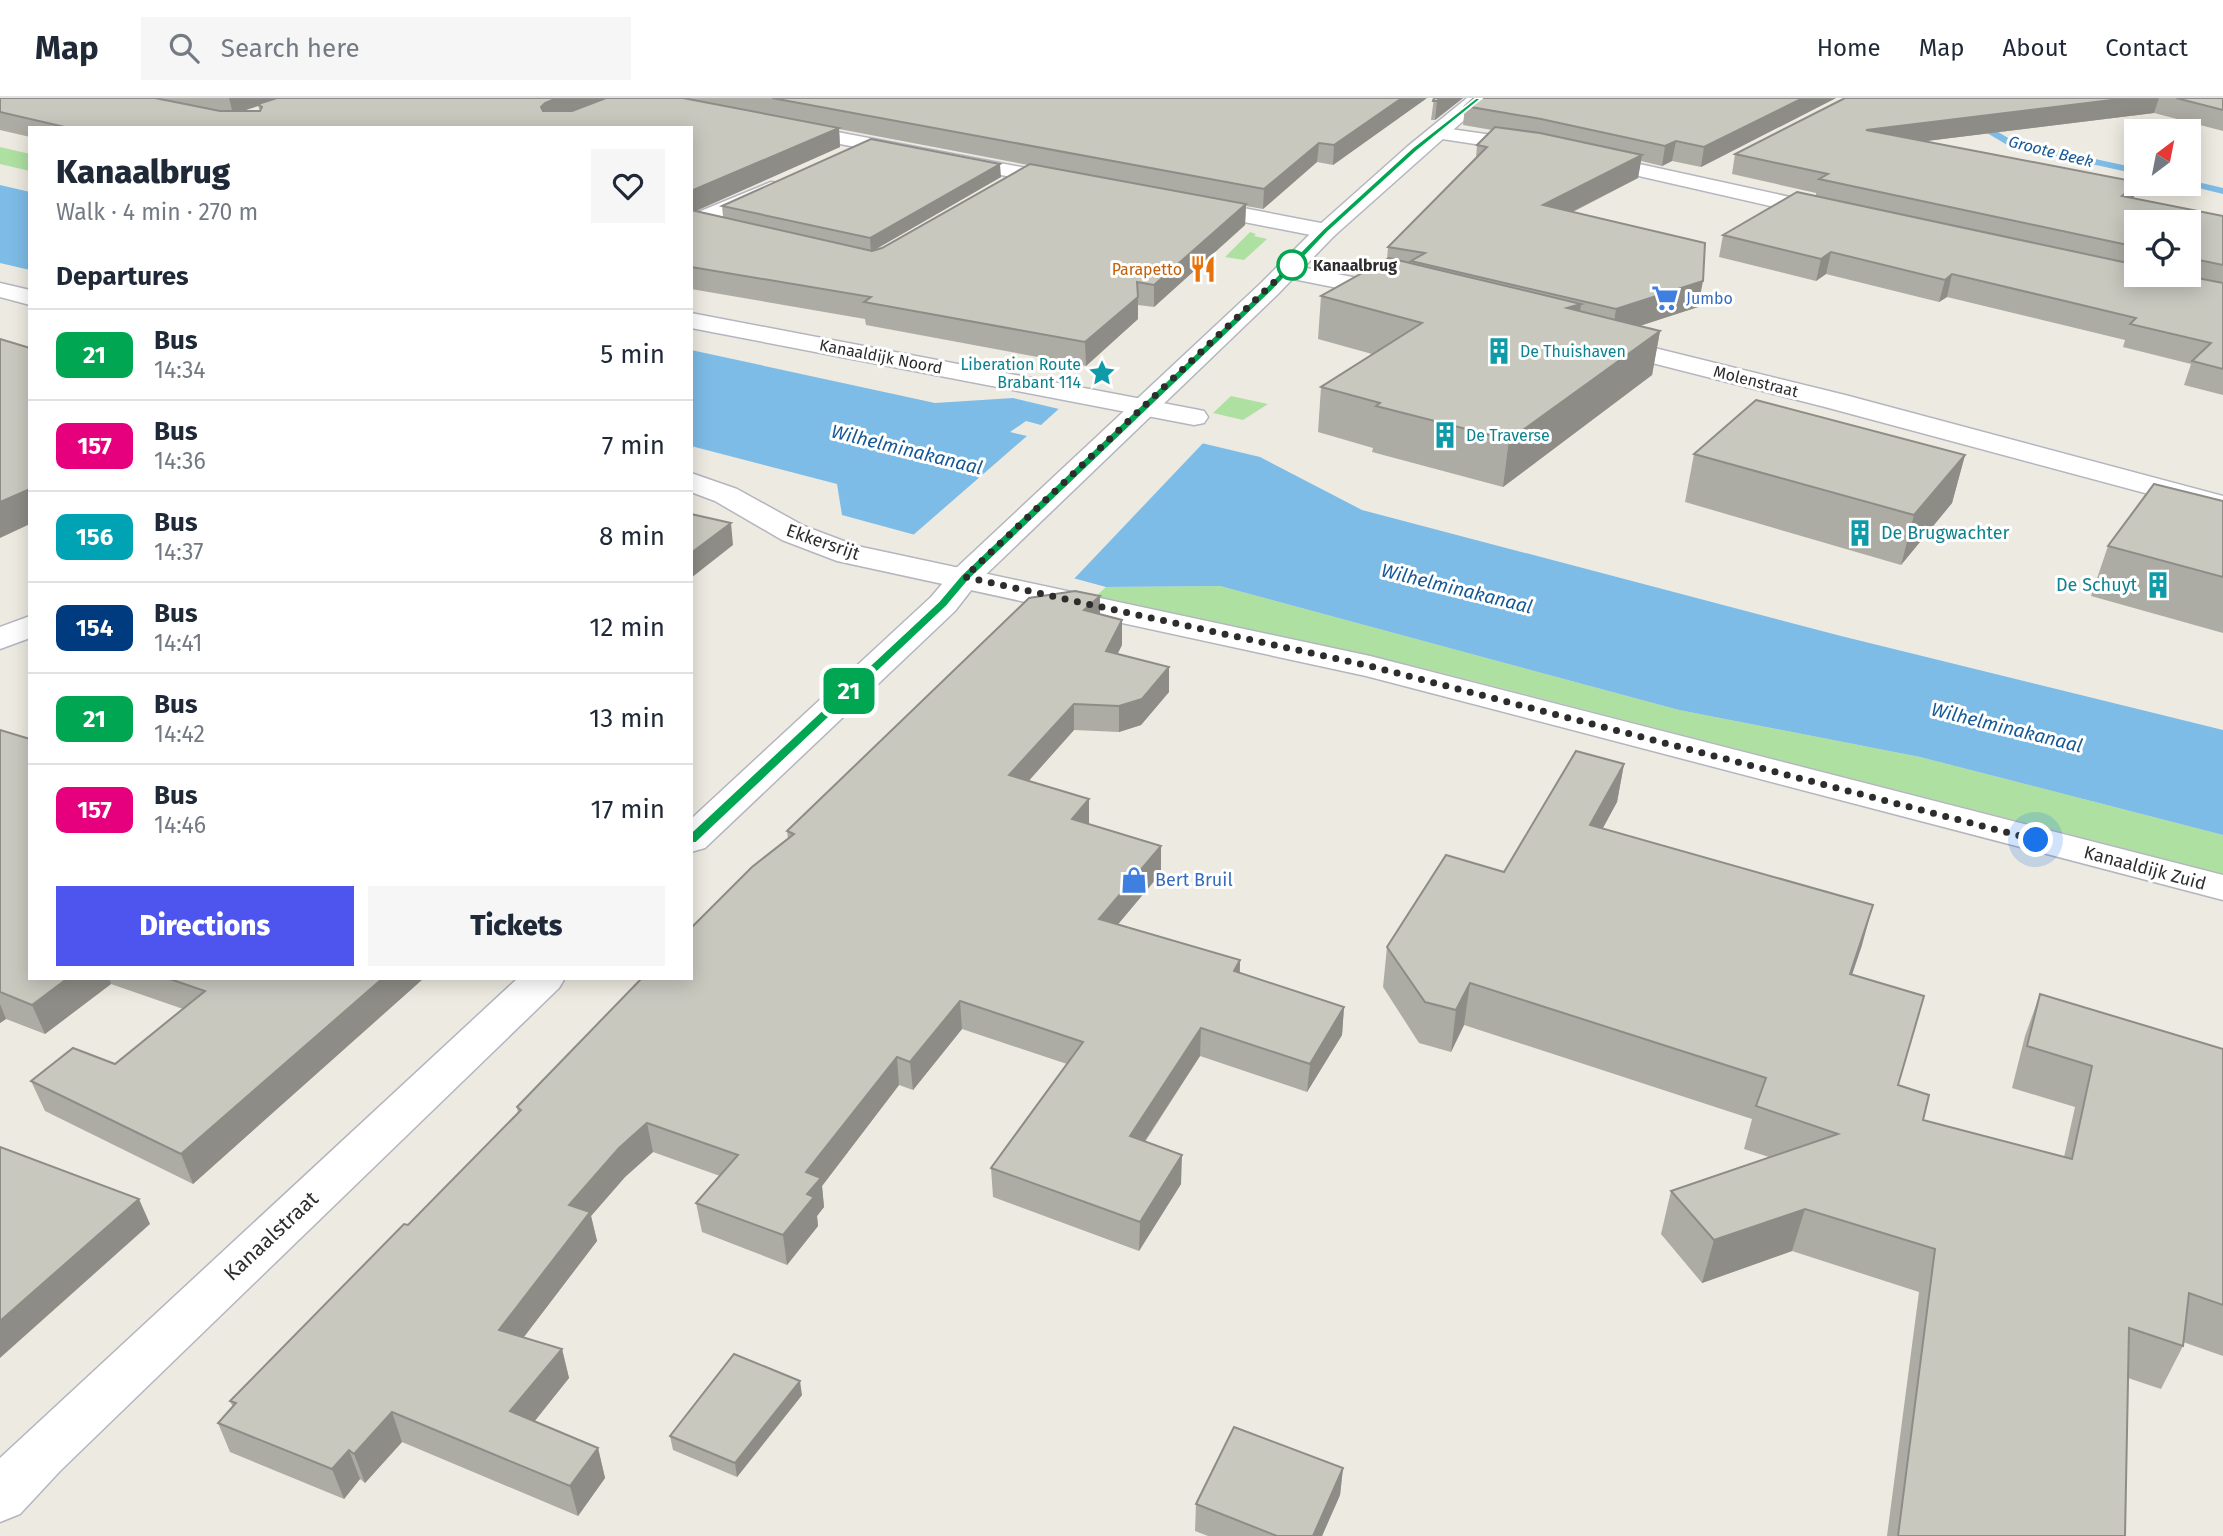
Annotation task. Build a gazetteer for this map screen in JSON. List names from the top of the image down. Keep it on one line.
{"streets":{"street":["Kanaaldijk Noord","Molenstraat","Ekkersrijt","Kanaaldijk Zuid","Kanaalstraat"]},"crossings":[["Ekkersrijt","Kanaaldijk Zuid"]],"water":["Groote Beek","Wilhelminakanaal"],"places":{"other":["Kanaalbrug"],"restaurant":["Parapetto"],"supermarket":["Jumbo"],"building":["De Thuishaven","De Traverse","De Brugwachter","De Schuyt"],"place":["Liberation Route Brabant 114"],"shop":["Bert Bruil"]},"lines":["bus line 21"],"north":"top right","page":{"header":"Map","search":"Search here","nav":["Home","Map","About","Contact"],"on_map":"21","heading":[["Kanaalbrug","Walk · 4 min · 270 m"],"Departures"],"list":[{"mark":"21","name":"Bus","note":"14:34","value":"5 min"},{"mark":"157","name":"Bus","note":"14:36","value":"7 min"},{"mark":"156","name":"Bus","note":"14:37","value":"8 min"},{"mark":"154","name":"Bus","note":"14:41","value":"12 min"},{"mark":"21","name":"Bus","note":"14:42","value":"13 min"},{"mark":"157","name":"Bus","note":"14:46","value":"17 min"}],"buttons":["Directions","Tickets"]}}
